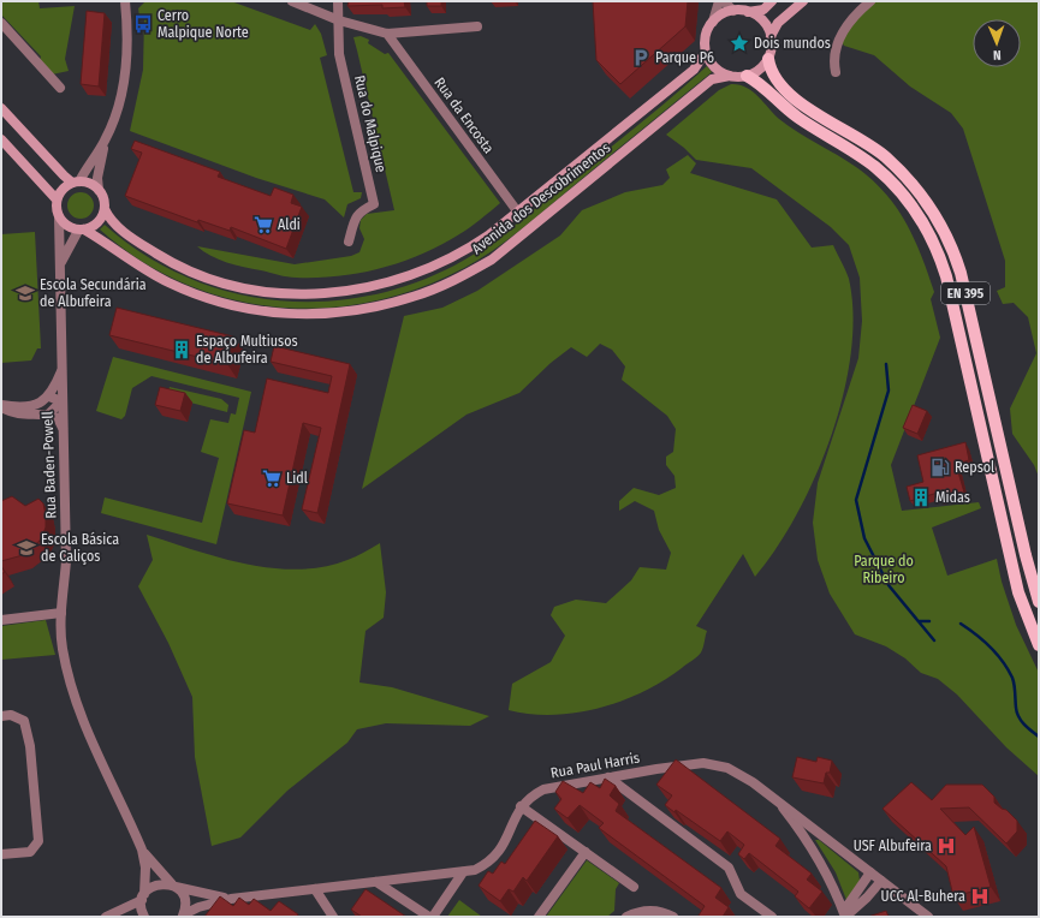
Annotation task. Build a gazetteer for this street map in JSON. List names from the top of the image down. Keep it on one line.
{"streets":{"main road":["Avenida dos Descobrimentos","EN 395"],"street":["Rua da Encosta","Rua do Malpique","Rua Baden-Powell","Rua Paul Harris"]},"crossings":[["Rua da Encosta","Avenida dos Descobrimentos"],["Avenida dos Descobrimentos","EN 395"],["Avenida dos Descobrimentos","Rua Baden-Powell"]],"parks":["Parque do Ribeiro"],"places":{"bus stop":["Cerro Malpique Norte"],"place":["Dois mundos"],"parking":["Parque P6"],"supermarket":["Aldi","Lidl"],"school or university":["Escola Secundária de Albufeira","Escola Básica de Caliços"],"building":["Espaço Multiusos de Albufeira","Midas"],"fuel station":["Repsol"],"hospital":["USF Albufeira","UCC Al-Buhera"]},"north":"bottom"}
